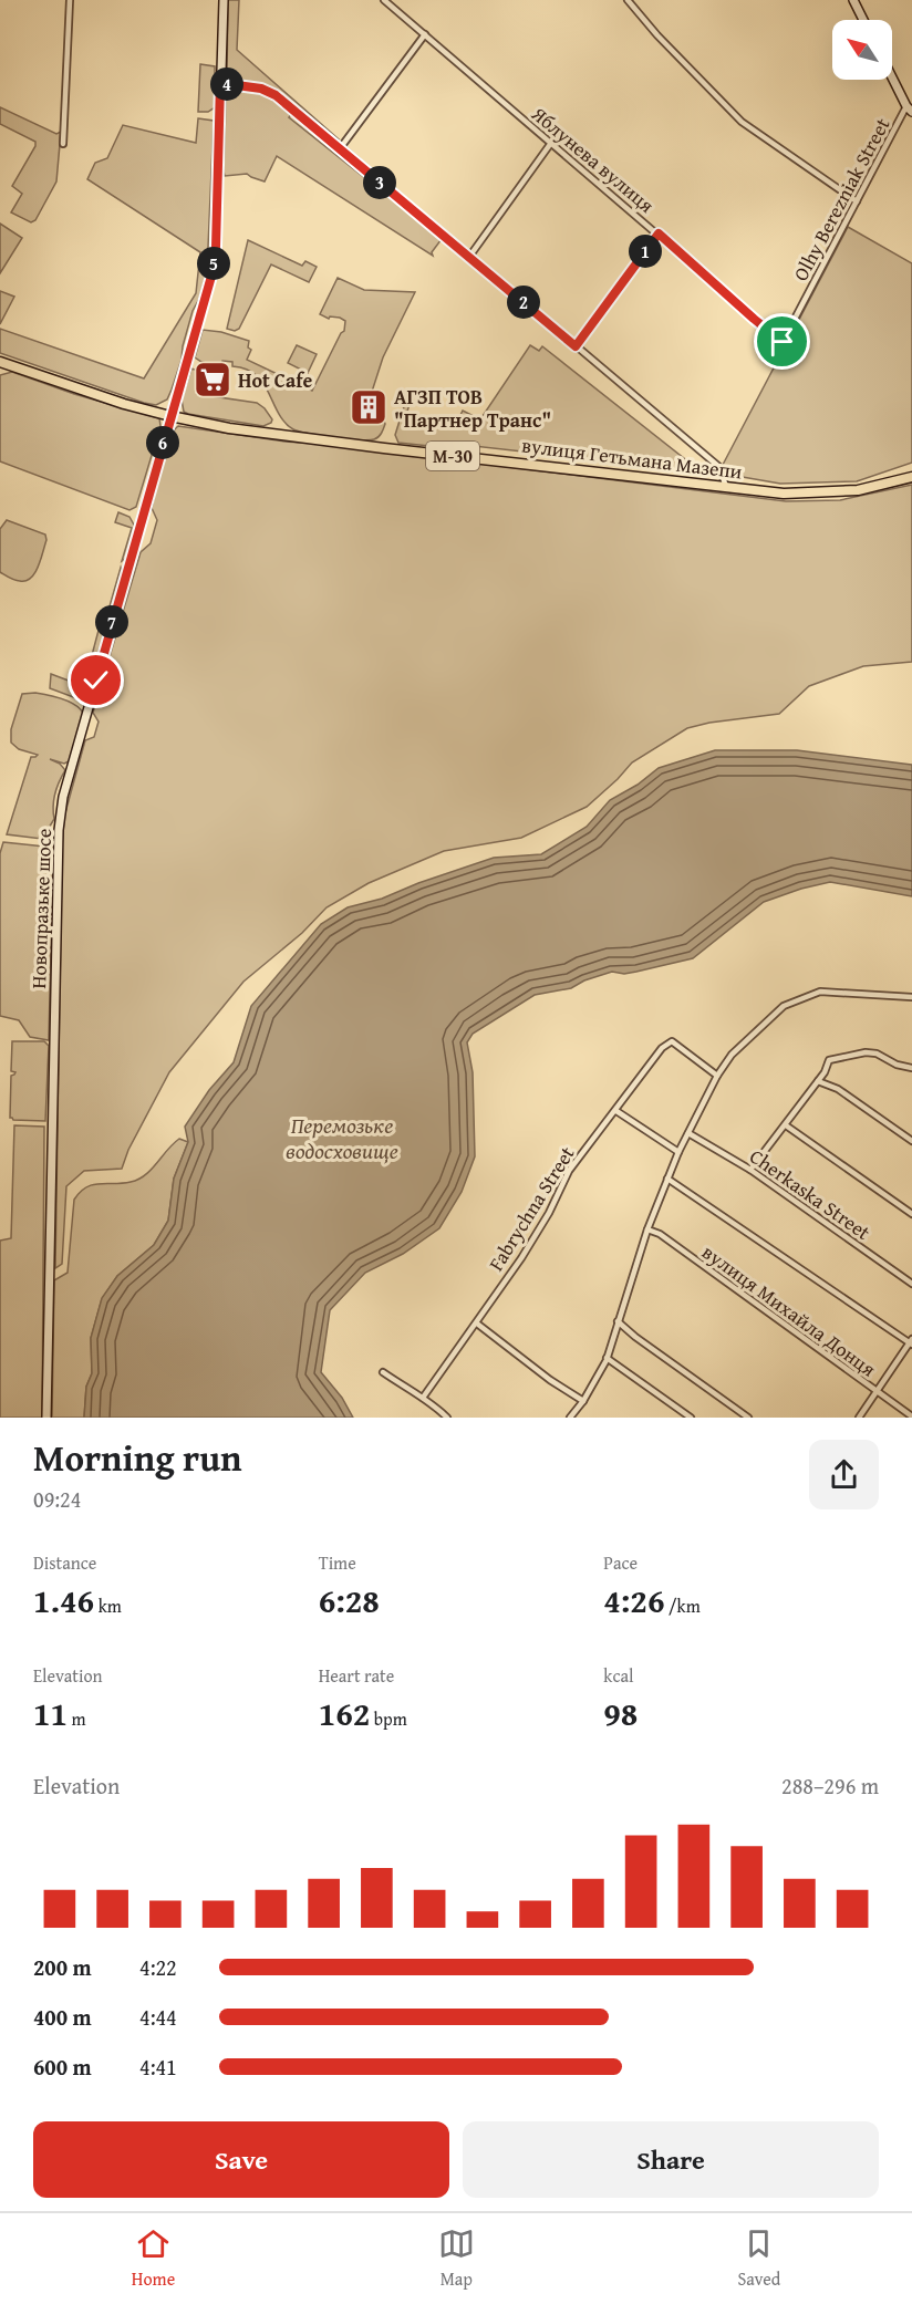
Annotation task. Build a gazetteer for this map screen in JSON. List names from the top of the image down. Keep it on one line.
{"streets":{"highway":["М-30","вулиця Гетьмана Мазепи"],"main road":["Новопразьке шосе"],"street":["Яблунева вулиця","Olhy Berezniak Street","Cherkaska Street","Fabrychna Street","вулиця Михайла Донця"]},"crossings":[["Яблунева вулиця","Olhy Berezniak Street"],["вулиця Гетьмана Мазепи","Новопразьке шосе"]],"water":["Перемозьке водосховище"],"places":{"supermarket":["Hot Cafe"],"building":["АГЗП ТОВ \"Партнер Транс\""]},"north":"top left","page":{"pins":["4","3","1","5","2","6","7"],"heading":["Morning run","09:24"],"stats":[["Distance","1.46 km"],["Time","6:28"],["Pace","4:26 /km"],["Elevation","11 m"],["Heart rate","162 bpm"],["kcal","98"]],"chart":["Elevation","288–296 m"],"list":[{"name":"200 m","note":"4:22"},{"name":"400 m","note":"4:44"},{"name":"600 m","note":"4:41"}],"buttons":["Save","Share"],"tabs":["Home","Map","Saved"]}}
